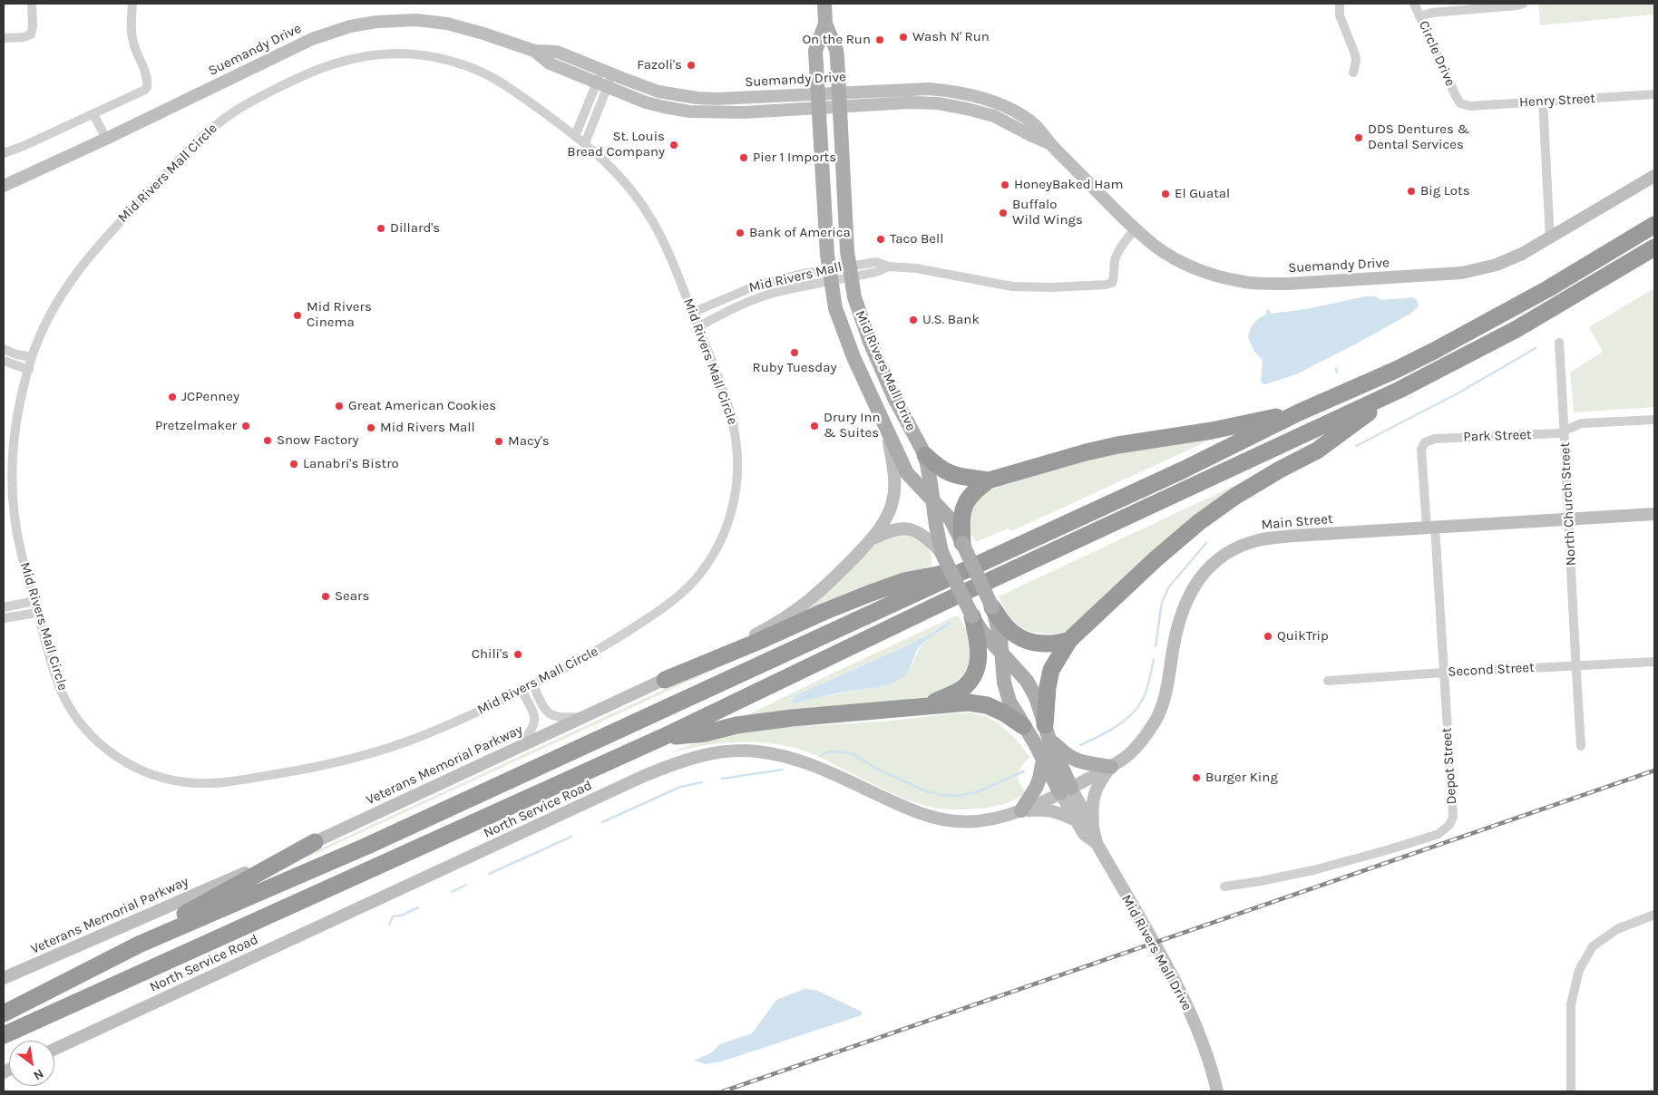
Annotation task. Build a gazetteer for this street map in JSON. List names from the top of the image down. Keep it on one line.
{"streets":{"main road":["Mid Rivers Mall Drive"],"street":["Suemandy Drive","Circle Drive","Henry Street","Mid Rivers Mall Circle","Mid Rivers Mall","Park Street","North Church Street","Main Street","Second Street","Veterans Memorial Parkway","Depot Street","North Service Road"]},"crossings":[["Suemandy Drive","Mid Rivers Mall"],["Suemandy Drive","Mid Rivers Mall Drive"],["Circle Drive","Henry Street"],["Mid Rivers Mall Circle","Mid Rivers Mall"],["Mid Rivers Mall","Mid Rivers Mall Drive"],["Mid Rivers Mall Drive","Main Street"],["Mid Rivers Mall Drive","Veterans Memorial Parkway"],["Mid Rivers Mall Drive","North Service Road"],["Park Street","North Church Street"],["Park Street","Main Street"],["Park Street","Depot Street"],["North Church Street","Main Street"],["North Church Street","Second Street"],["Main Street","Depot Street"],["Main Street","North Service Road"],["Second Street","Depot Street"]],"places":["Wash N' Run","On the Run","Fazoli's","DDS Dentures & Dental Services","St. Louis Bread Company","Pier 1 Imports","HoneyBaked Ham","Big Lots","El Guatal","Buffalo Wild Wings","Dillard's","Bank of America","Taco Bell","Mid Rivers Cinema","U.S. Bank","Ruby Tuesday","JCPenney","Great American Cookies","Pretzelmaker","Drury Inn & Suites","Mid Rivers Mall","Snow Factory","Macy's","Lanabri's Bistro","Sears","QuikTrip","Chili's","Burger King"],"north":"bottom right"}
